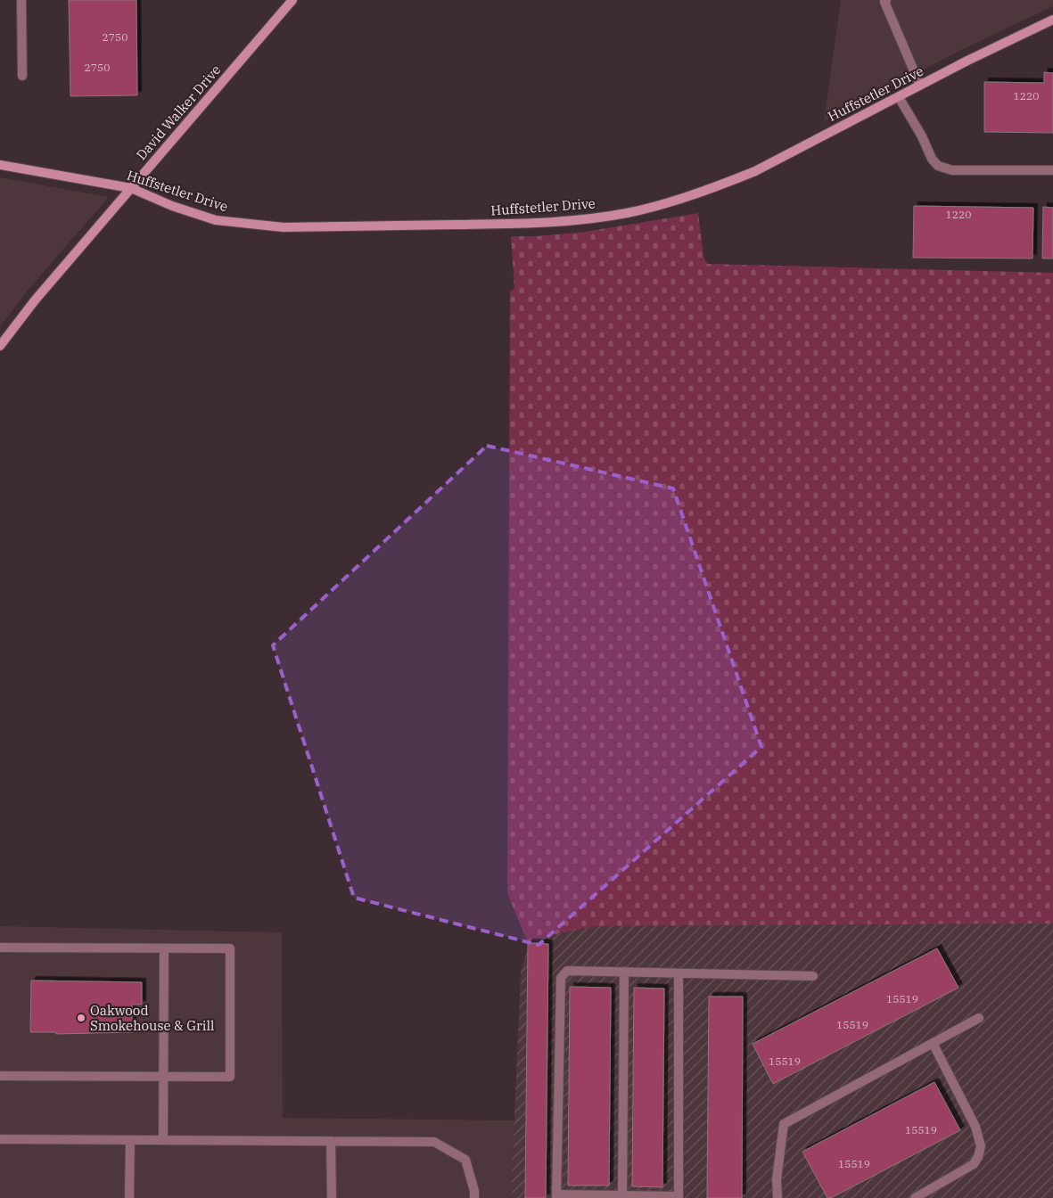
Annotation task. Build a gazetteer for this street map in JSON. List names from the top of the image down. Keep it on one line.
{"streets":{"street":["Huffstetler Drive","David Walker Drive"]},"crossings":[["Huffstetler Drive","David Walker Drive"]],"places":["Oakwood Smokehouse & Grill"],"house_numbers":["2750","2750","1220","1220","15519","15519","15519","15519","15519"]}
